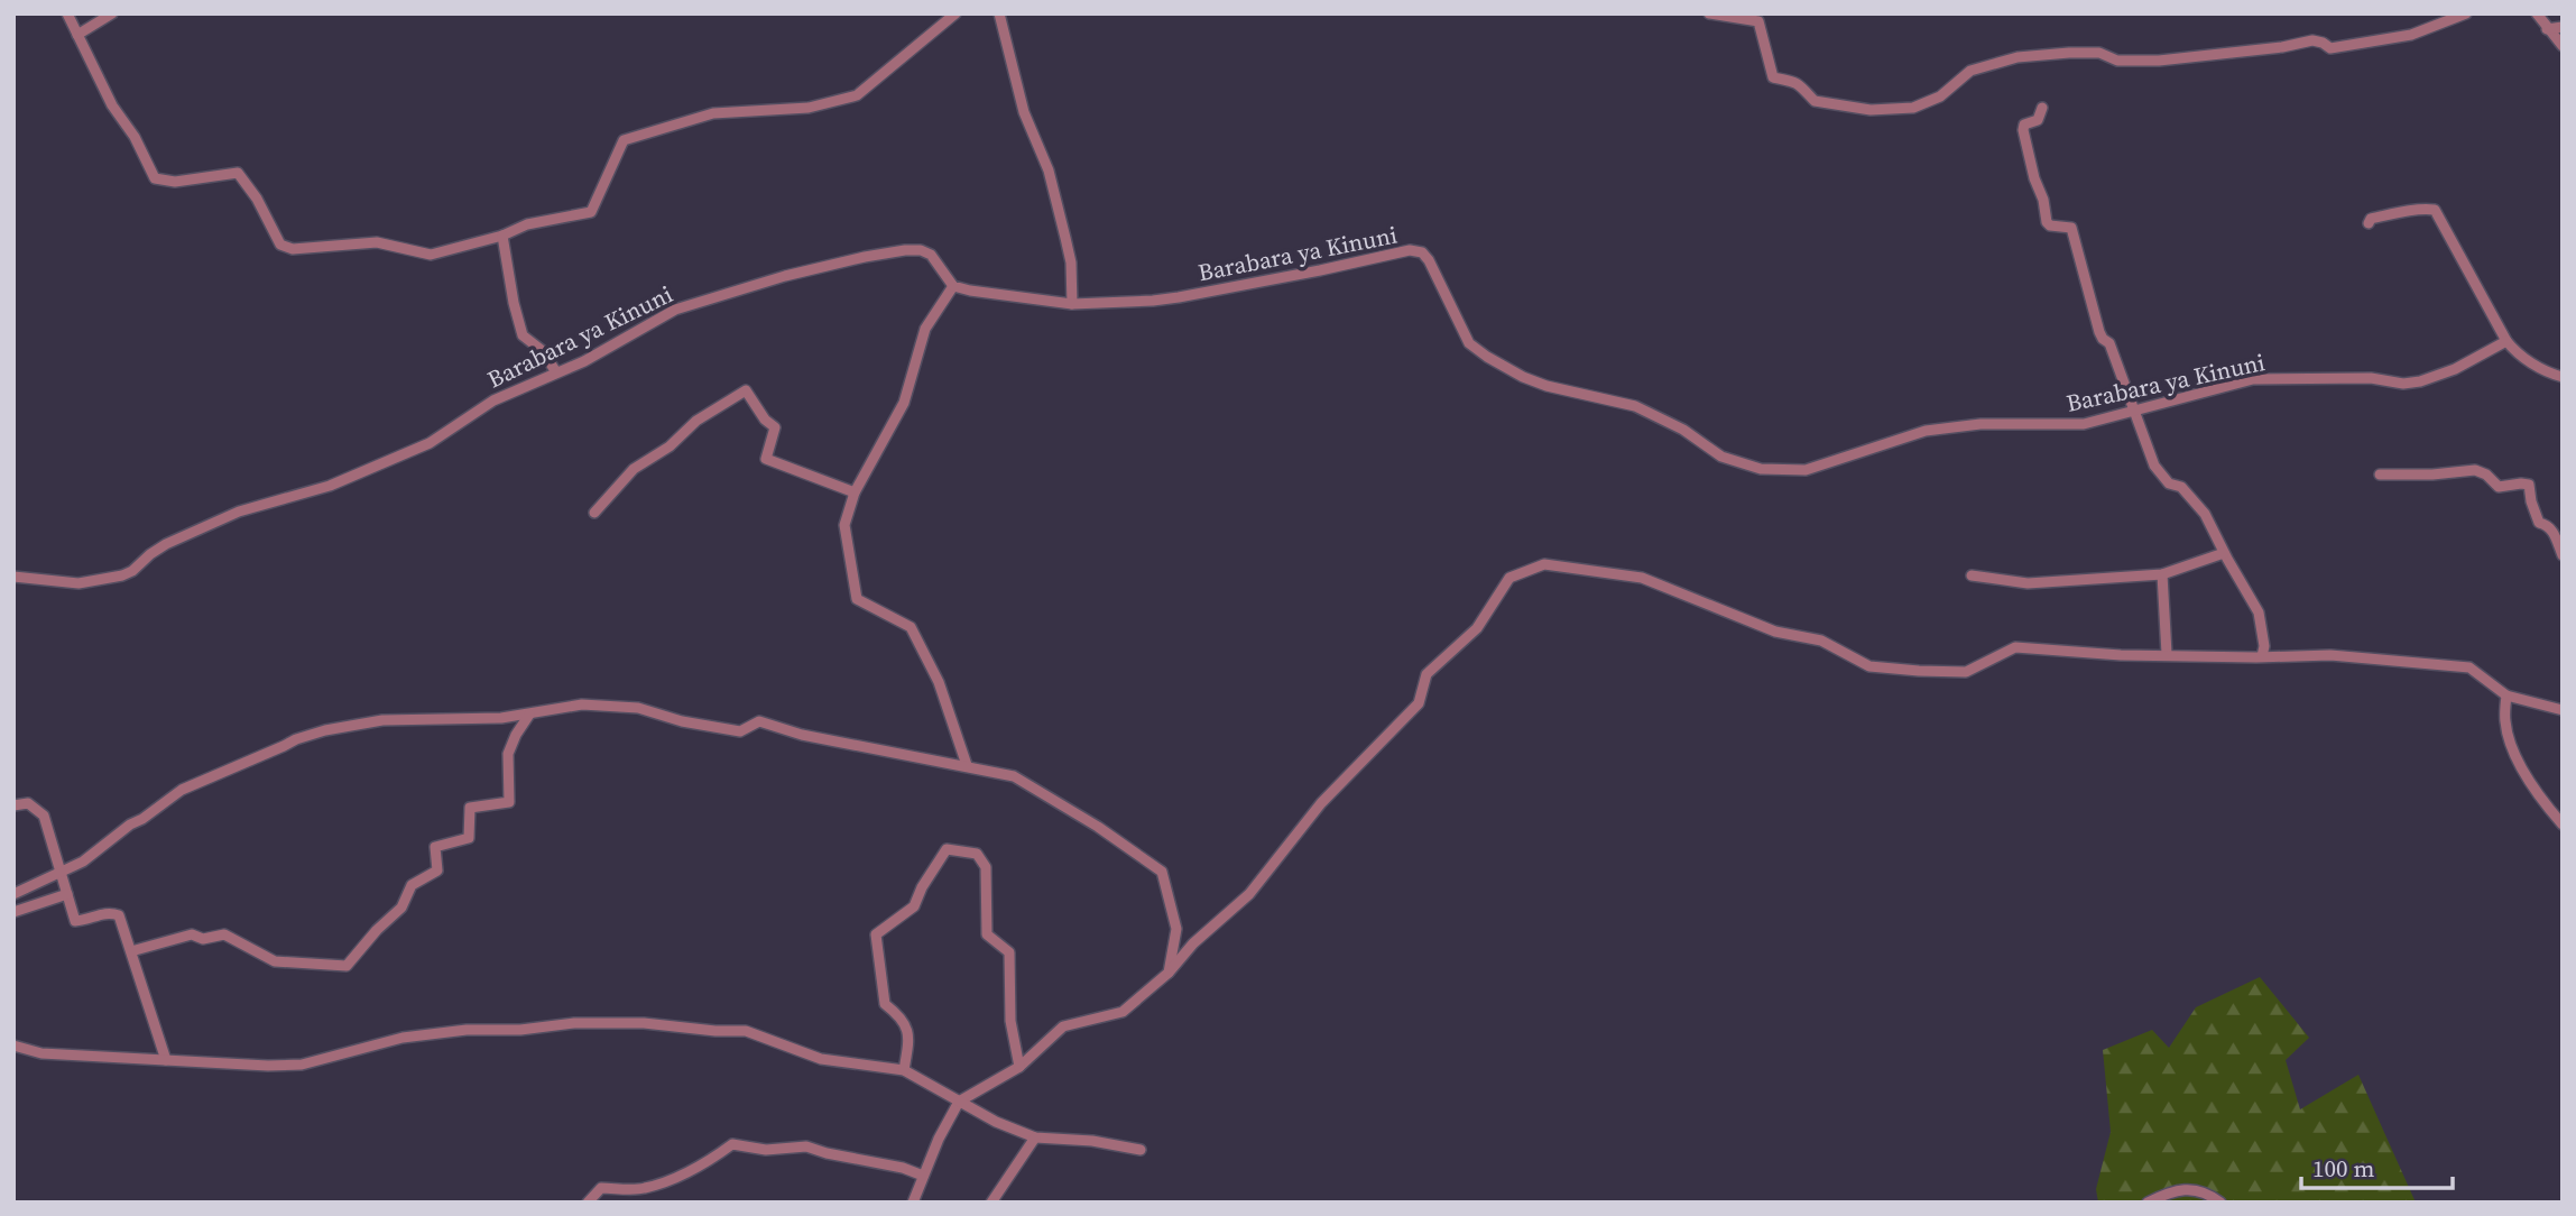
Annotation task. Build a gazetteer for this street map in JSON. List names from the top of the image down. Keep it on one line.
{"streets":{"street":["Barabara ya Kinuni"]},"scale_bar":"100 m"}
